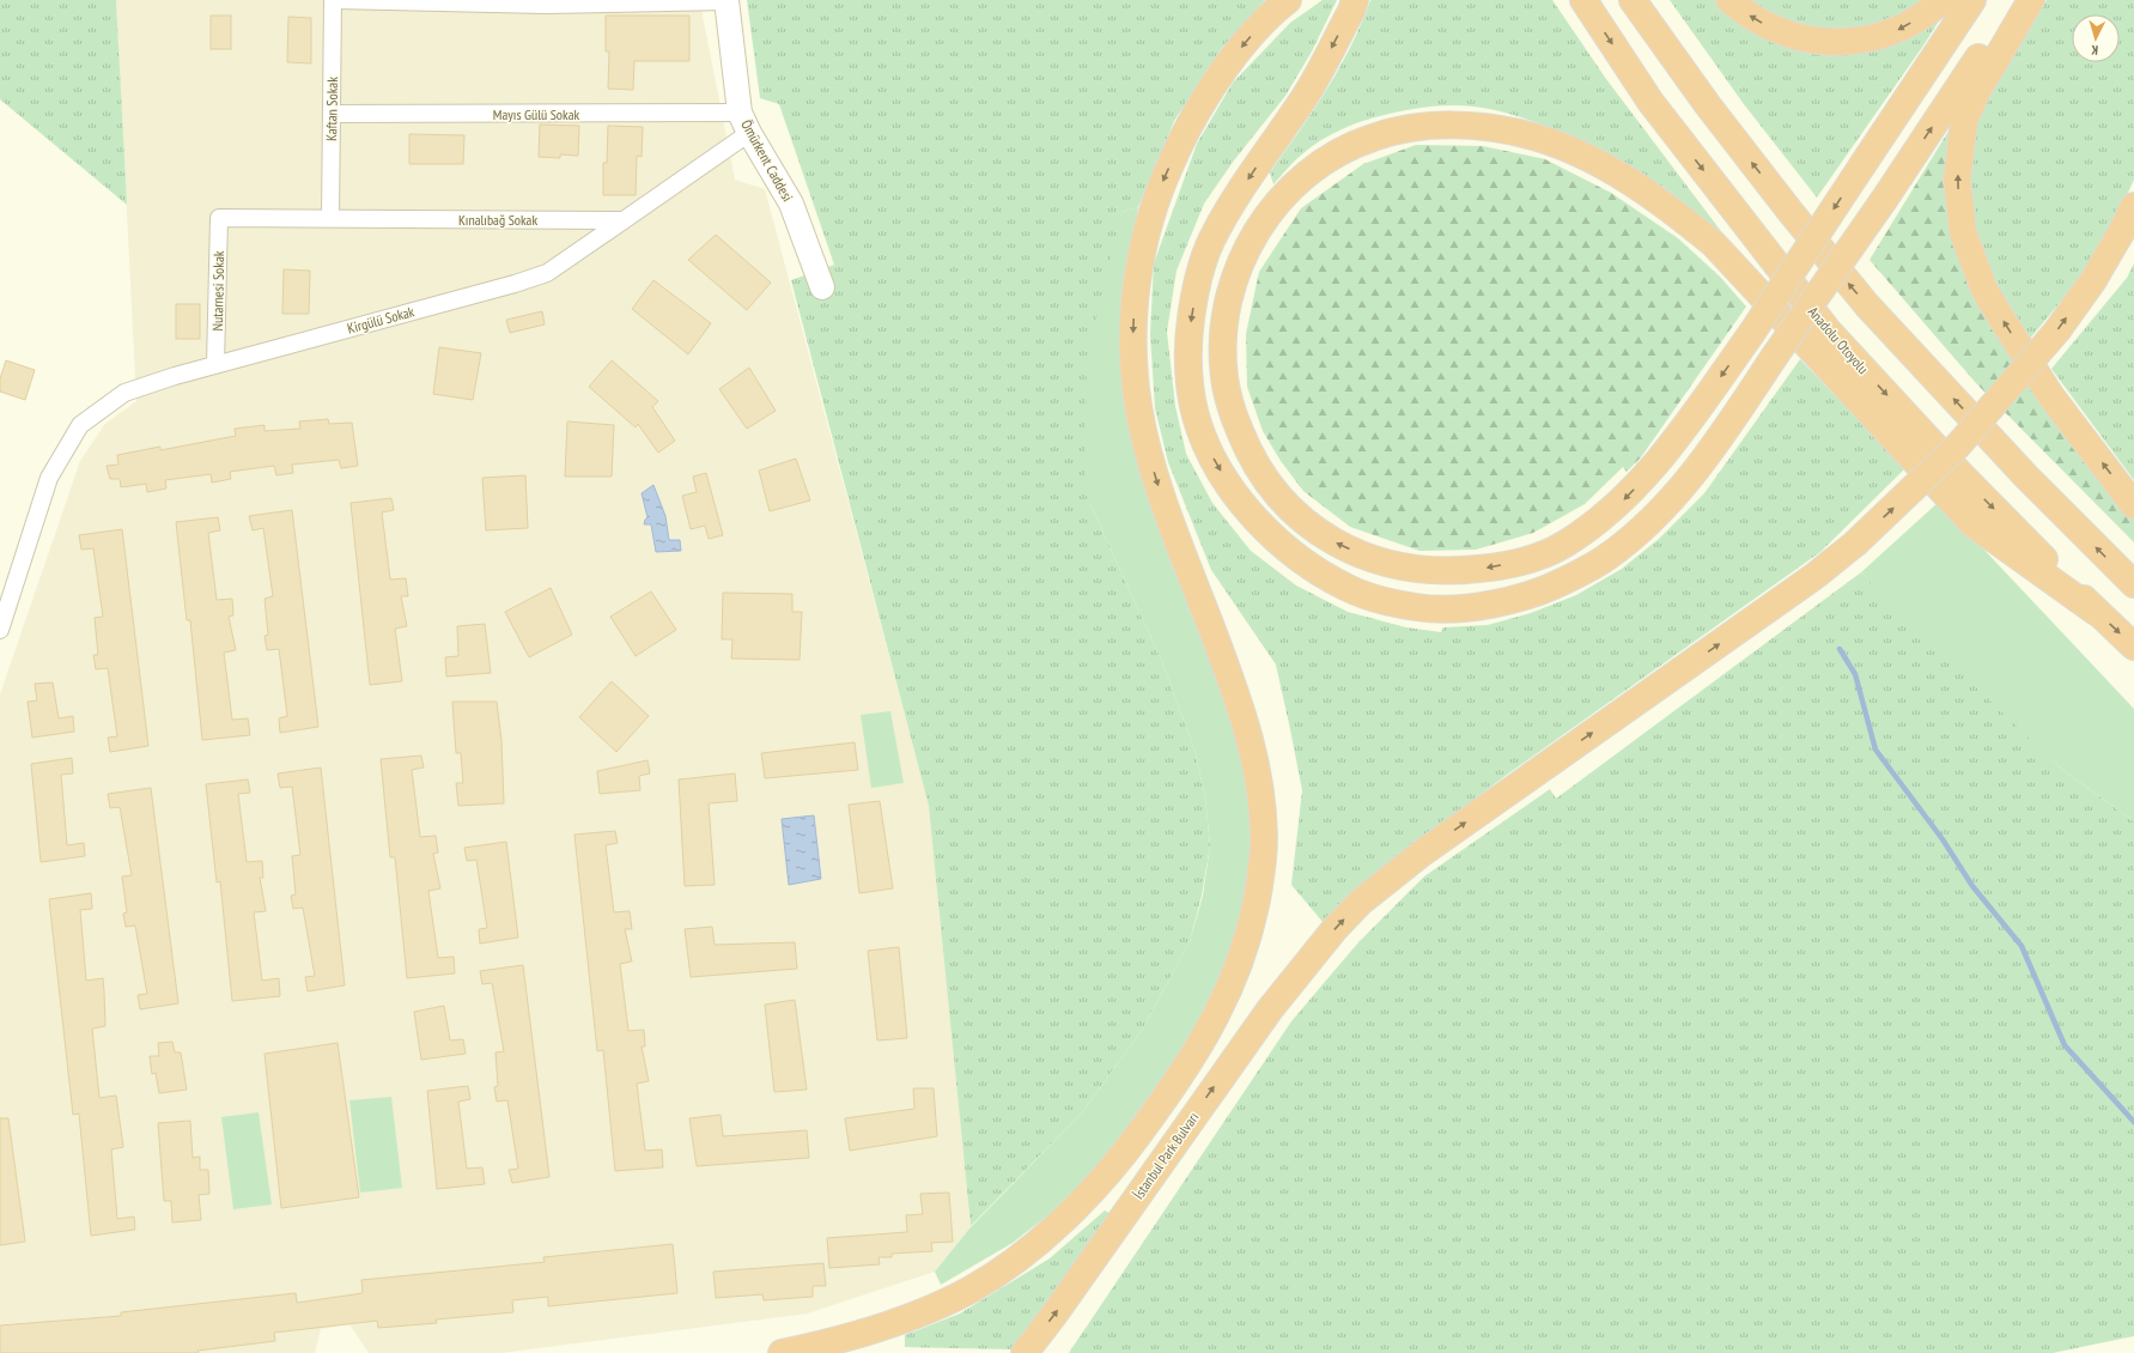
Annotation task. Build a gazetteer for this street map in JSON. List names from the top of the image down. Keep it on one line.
{"streets":{"highway":["Anadolu Otoyolu","İstanbul Park Bulvarı"],"street":["Kaftan Sokak","Mayıs Gülü Sokak","Ömürkent Caddesi","Kınalıbağ Sokak","Nutarnesi Sokak","Kirgülü Sokak"]},"crossings":[["Kaftan Sokak","Mayıs Gülü Sokak"],["Kaftan Sokak","Kınalıbağ Sokak"],["Mayıs Gülü Sokak","Ömürkent Caddesi"],["Kınalıbağ Sokak","Nutarnesi Sokak"],["Kınalıbağ Sokak","Kirgülü Sokak"],["Nutarnesi Sokak","Kirgülü Sokak"]],"one_way":["İstanbul Park Bulvarı"],"north":"bottom"}
